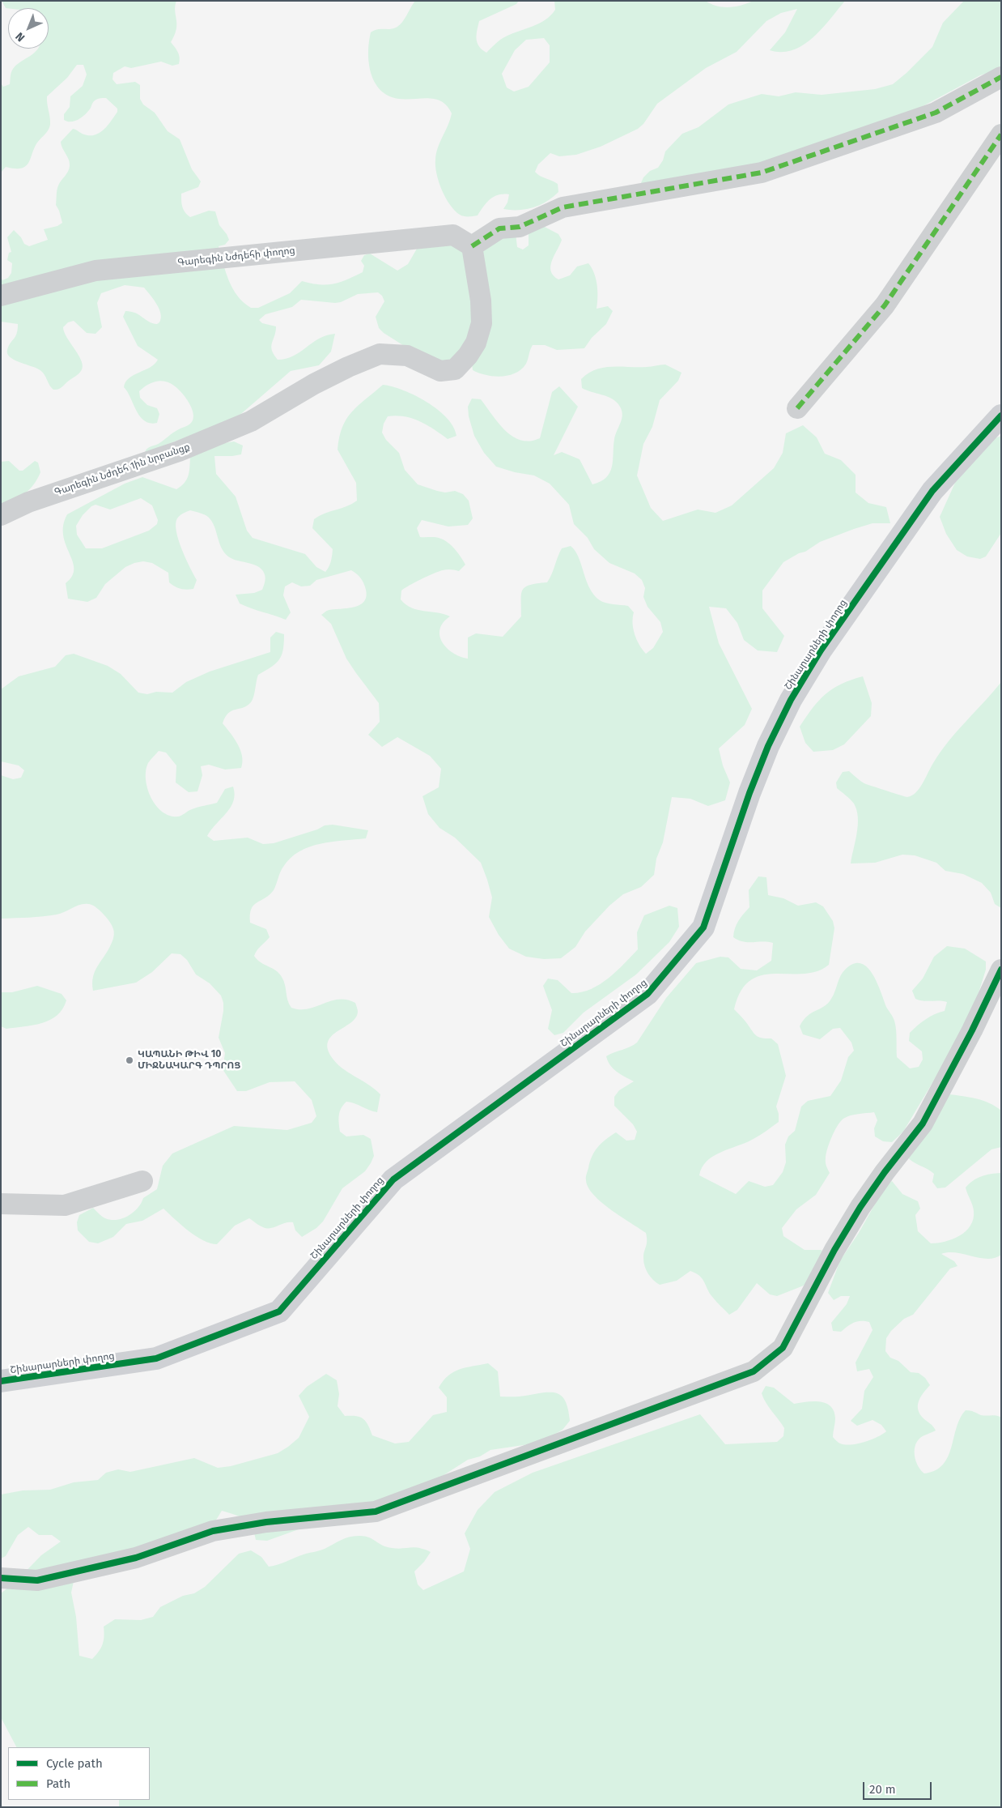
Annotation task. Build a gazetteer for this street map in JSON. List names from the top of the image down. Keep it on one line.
{"streets":{"street":["Գարեգին Նժդեհի փողոց","Գարեգին Նժդեհ 1ին նրբանցք","Շինարարների փողոց"]},"crossings":[["Գարեգին Նժդեհի փողոց","Գարեգին Նժդեհ 1ին նրբանցք"]],"places":["ԿԱՊԱՆԻ ԹԻՎ 10 ՄԻՋՆԱԿԱՐԳ ԴՊՐՈՑ"],"legend":["Cycle path","Path"],"scale_bar":"20 m","north":"bottom left"}
